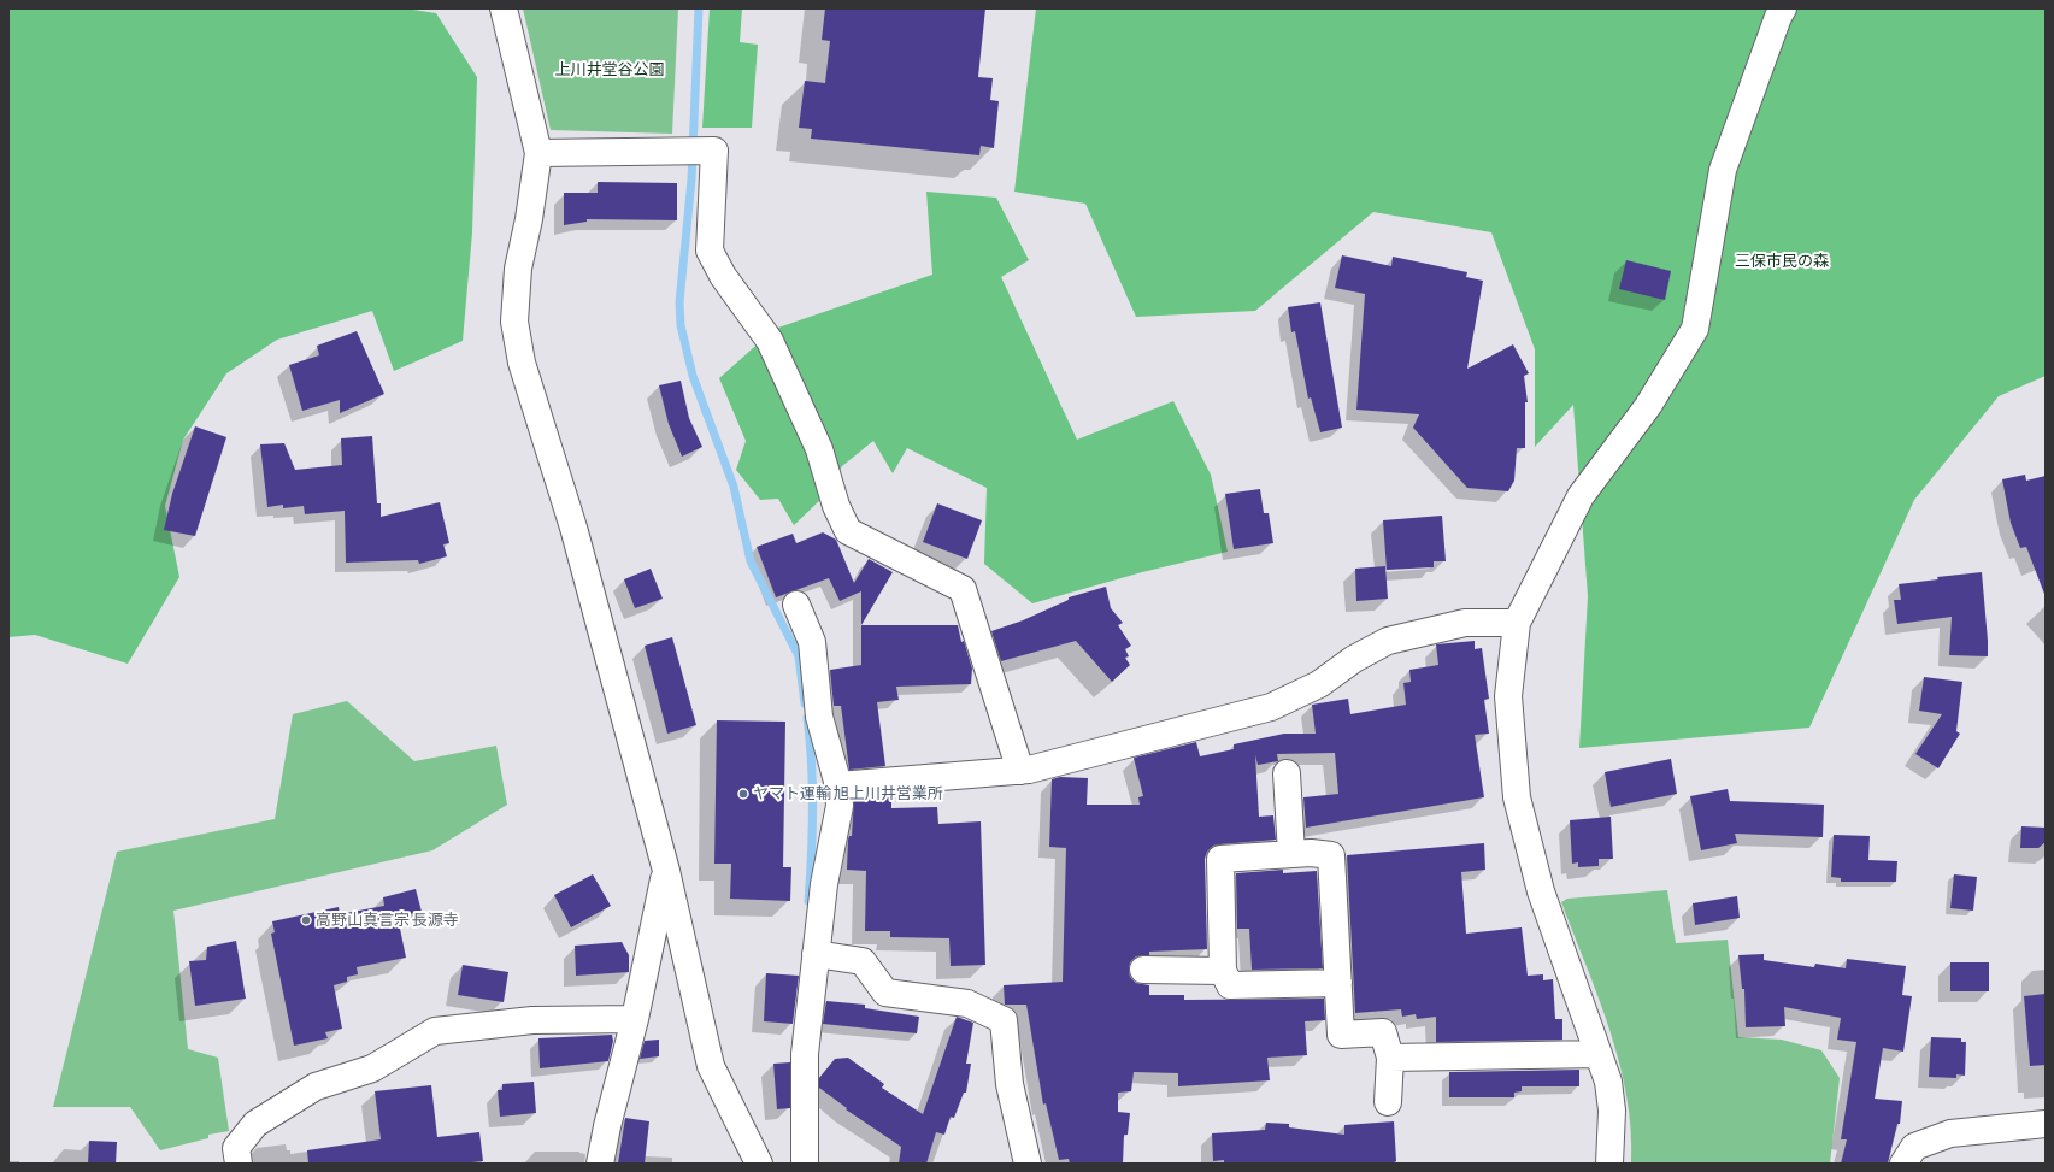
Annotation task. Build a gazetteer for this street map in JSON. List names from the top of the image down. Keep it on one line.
{"parks":["上川井堂谷公園","三保市民の森"],"places":["ヤマト運輸 旭上川井営業所","高野山真言宗 長源寺"]}
